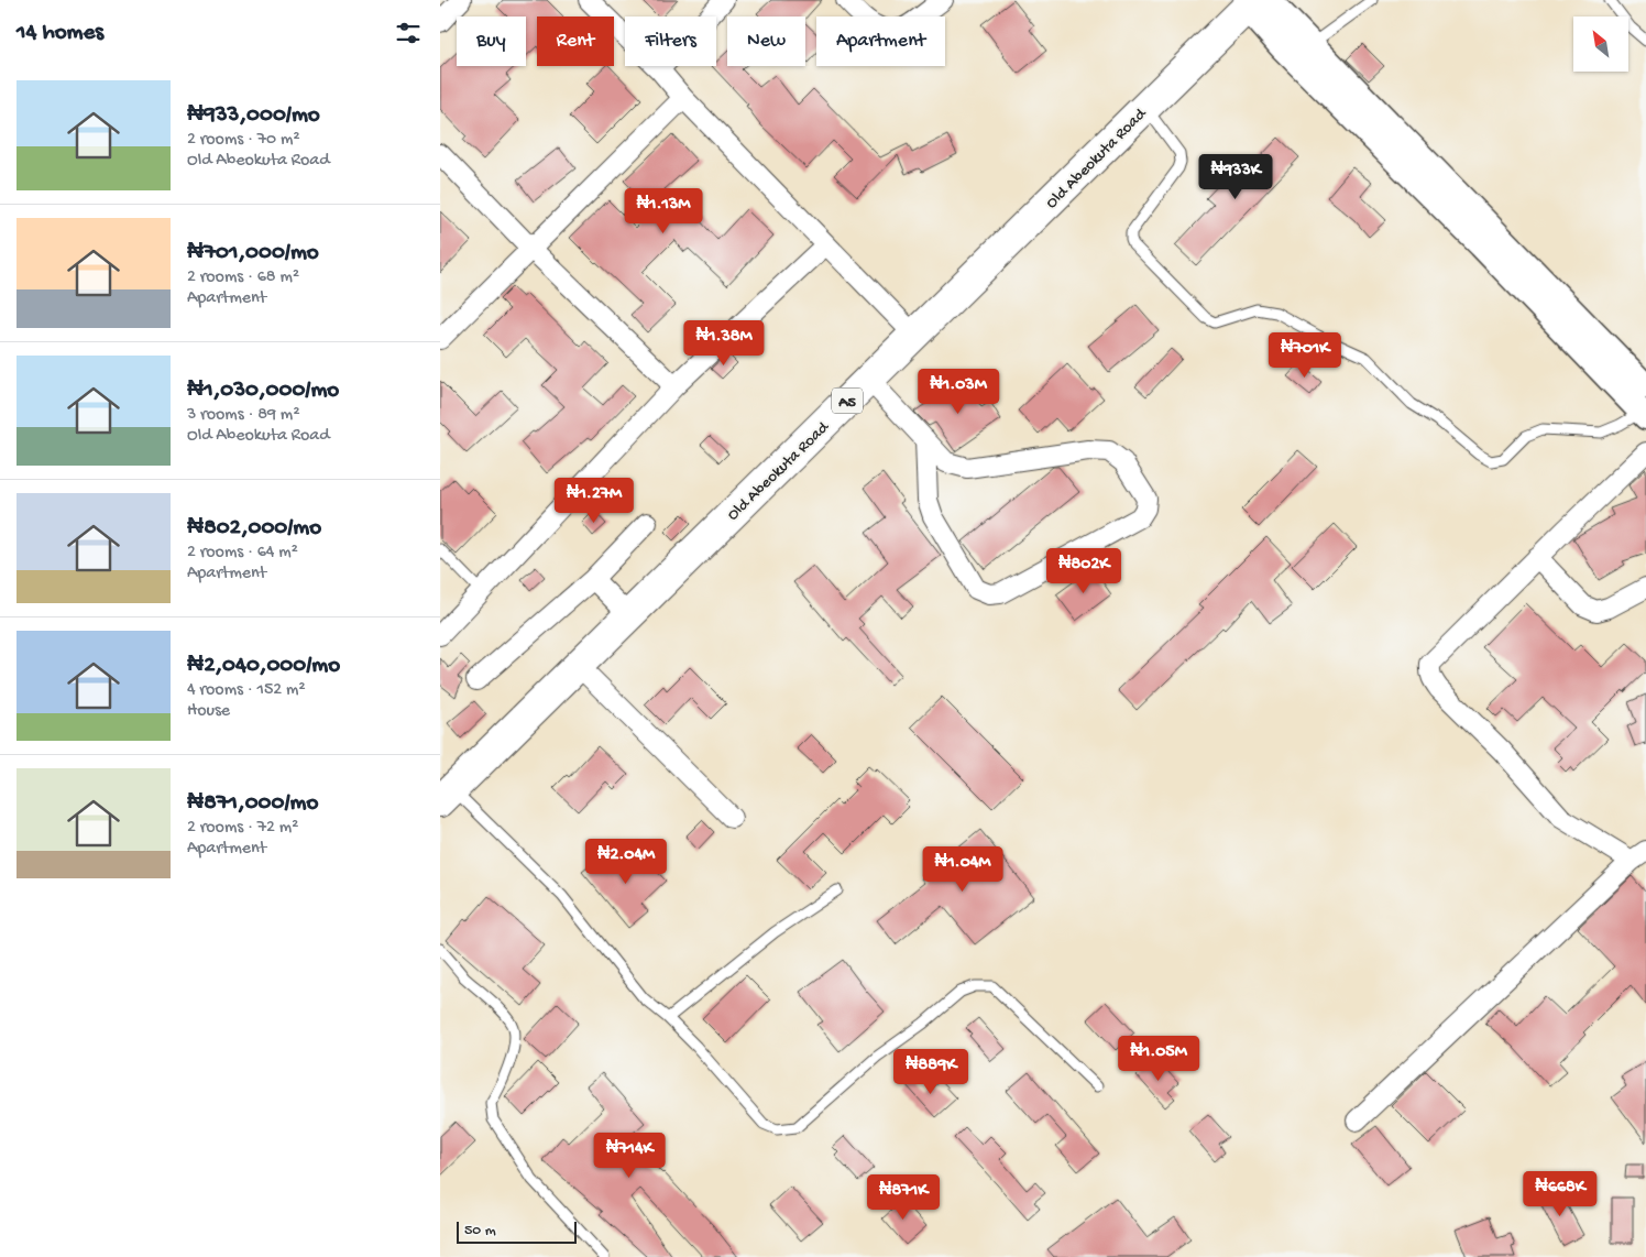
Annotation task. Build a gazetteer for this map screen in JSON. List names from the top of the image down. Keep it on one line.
{"streets":{"highway":["Old Abeokuta Road","A5"]},"scale_bar":"50 m","north":"top left","page":{"heading":"14 homes","chip":["Buy","Rent","Filters","New","Apartment"],"list":[{"name":"₦933,000/mo","note":"2 rooms · 70 m² · Old Abeokuta Road"},{"name":"₦701,000/mo","note":"2 rooms · 68 m² · Apartment"},{"name":"₦1,030,000/mo","note":"3 rooms · 89 m² · Old Abeokuta Road"},{"name":"₦802,000/mo","note":"2 rooms · 64 m² · Apartment"},{"name":"₦2,040,000/mo","note":"4 rooms · 152 m² · House"},{"name":"₦871,000/mo","note":"2 rooms · 72 m² · Apartment"}],"price":["₦933K","₦1.13M","₦1.38M","₦701K","₦1.03M","₦1.27M","₦802K","₦2.04M","₦1.04M","₦1.05M","₦889K","₦714K","₦668K","₦871K"],"scale":"50 m"}}
